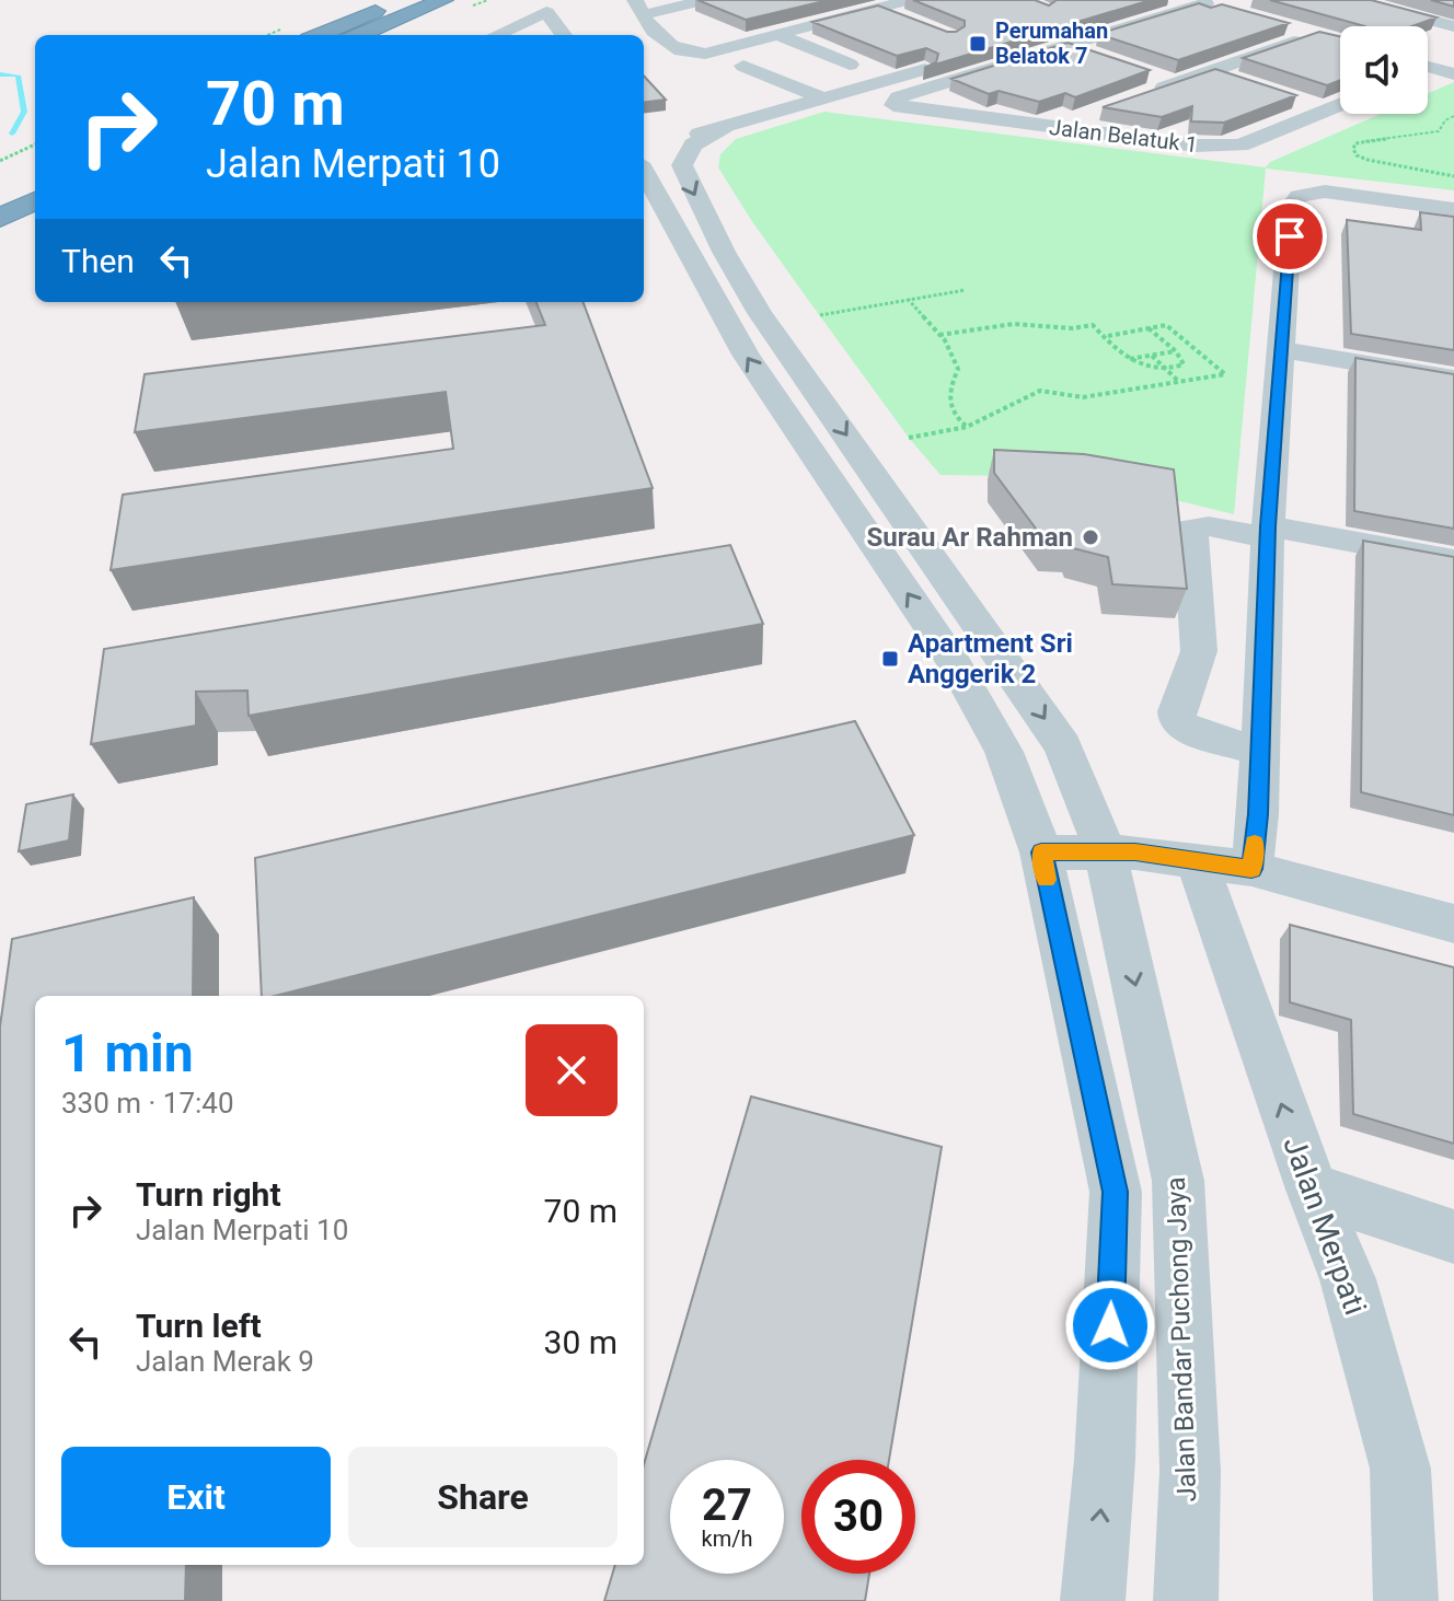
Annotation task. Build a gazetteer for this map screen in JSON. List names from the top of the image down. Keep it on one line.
{"streets":{"street":["Jalan Belatuk 1","Jalan Merpati","Jalan Bandar Puchong Jaya"]},"one_way":["Jalan Merpati"],"places":{"transit":["Perumahan Belatok 7","Apartment Sri Anggerik 2"],"other":["Surau Ar Rahman"]},"page":{"turn":["70 m","Jalan Merpati 10"],"then":"Then","heading":["1 min","330 m · 17:40"],"list":[{"name":"Turn right","note":"Jalan Merpati 10","value":"70 m"},{"name":"Turn left","note":"Jalan Merak 9","value":"30 m"}],"buttons":["Exit","Share"],"speed":"27 km/h","limit":"30"}}
